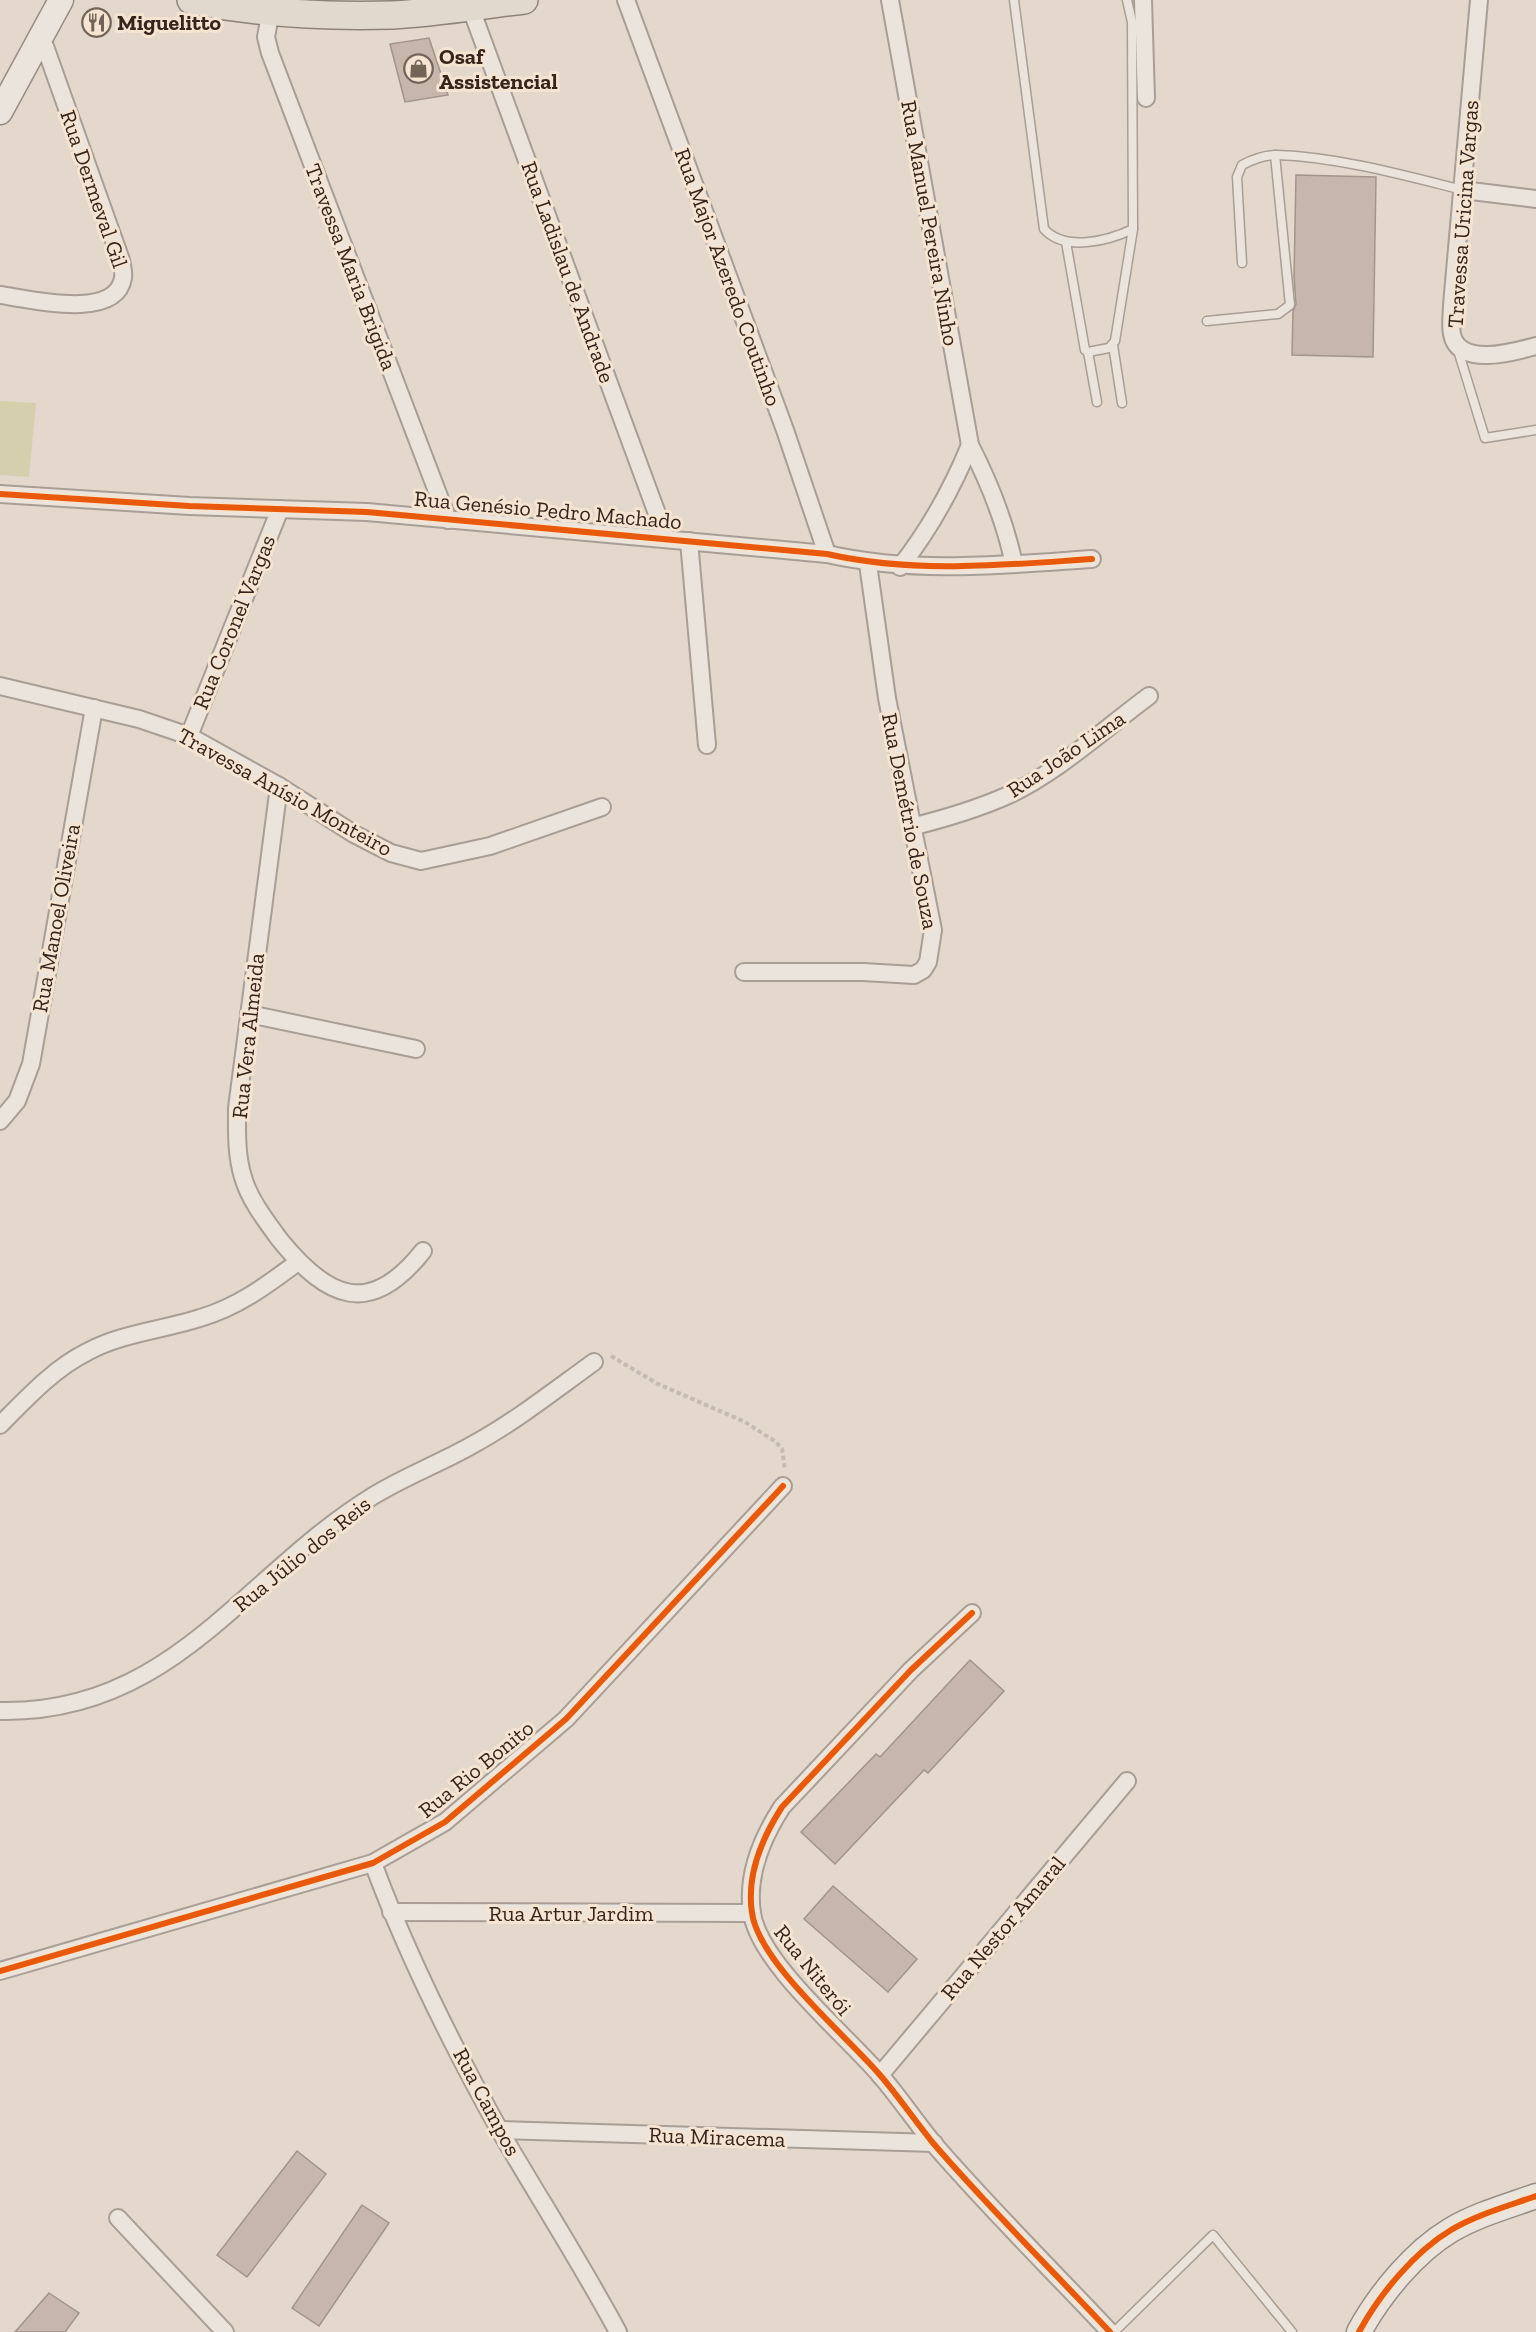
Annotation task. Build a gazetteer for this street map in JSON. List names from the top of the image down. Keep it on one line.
{"streets":{"street":["Rua Dermeval Gil","Travessa Uricina Vargas","Rua Manuel Pereira Ninho","Travessa Maria Brigida","Rua Ladislau de Andrade","Rua Major Azeredo Coutinho","Rua Genésio Pedro Machado","Rua Coronel Vargas","Rua João Lima","Travessa Anísio Monteiro","Rua Demétrio de Souza","Rua Manoel Oliveira","Rua Vera Almeida","Rua Júlio dos Reis","Rua Rio Bonito","Rua Artur Jardim","Rua Nestor Amaral","Rua Niterói","Rua Campos","Rua Miracema"]},"crossings":[["Rua Manuel Pereira Ninho","Rua Genésio Pedro Machado"],["Travessa Maria Brigida","Rua Genésio Pedro Machado"],["Rua Ladislau de Andrade","Rua Genésio Pedro Machado"],["Rua Major Azeredo Coutinho","Rua Genésio Pedro Machado"],["Rua Genésio Pedro Machado","Rua Coronel Vargas"],["Rua Genésio Pedro Machado","Rua Demétrio de Souza"],["Rua Coronel Vargas","Travessa Anísio Monteiro"],["Rua João Lima","Rua Demétrio de Souza"],["Travessa Anísio Monteiro","Rua Manoel Oliveira"],["Travessa Anísio Monteiro","Rua Vera Almeida"],["Rua Rio Bonito","Rua Campos"],["Rua Artur Jardim","Rua Niterói"],["Rua Artur Jardim","Rua Campos"],["Rua Nestor Amaral","Rua Niterói"],["Rua Niterói","Rua Miracema"],["Rua Campos","Rua Miracema"]],"places":{"restaurant":["Miguelitto"],"shop":["Osaf Assistencial"]}}
